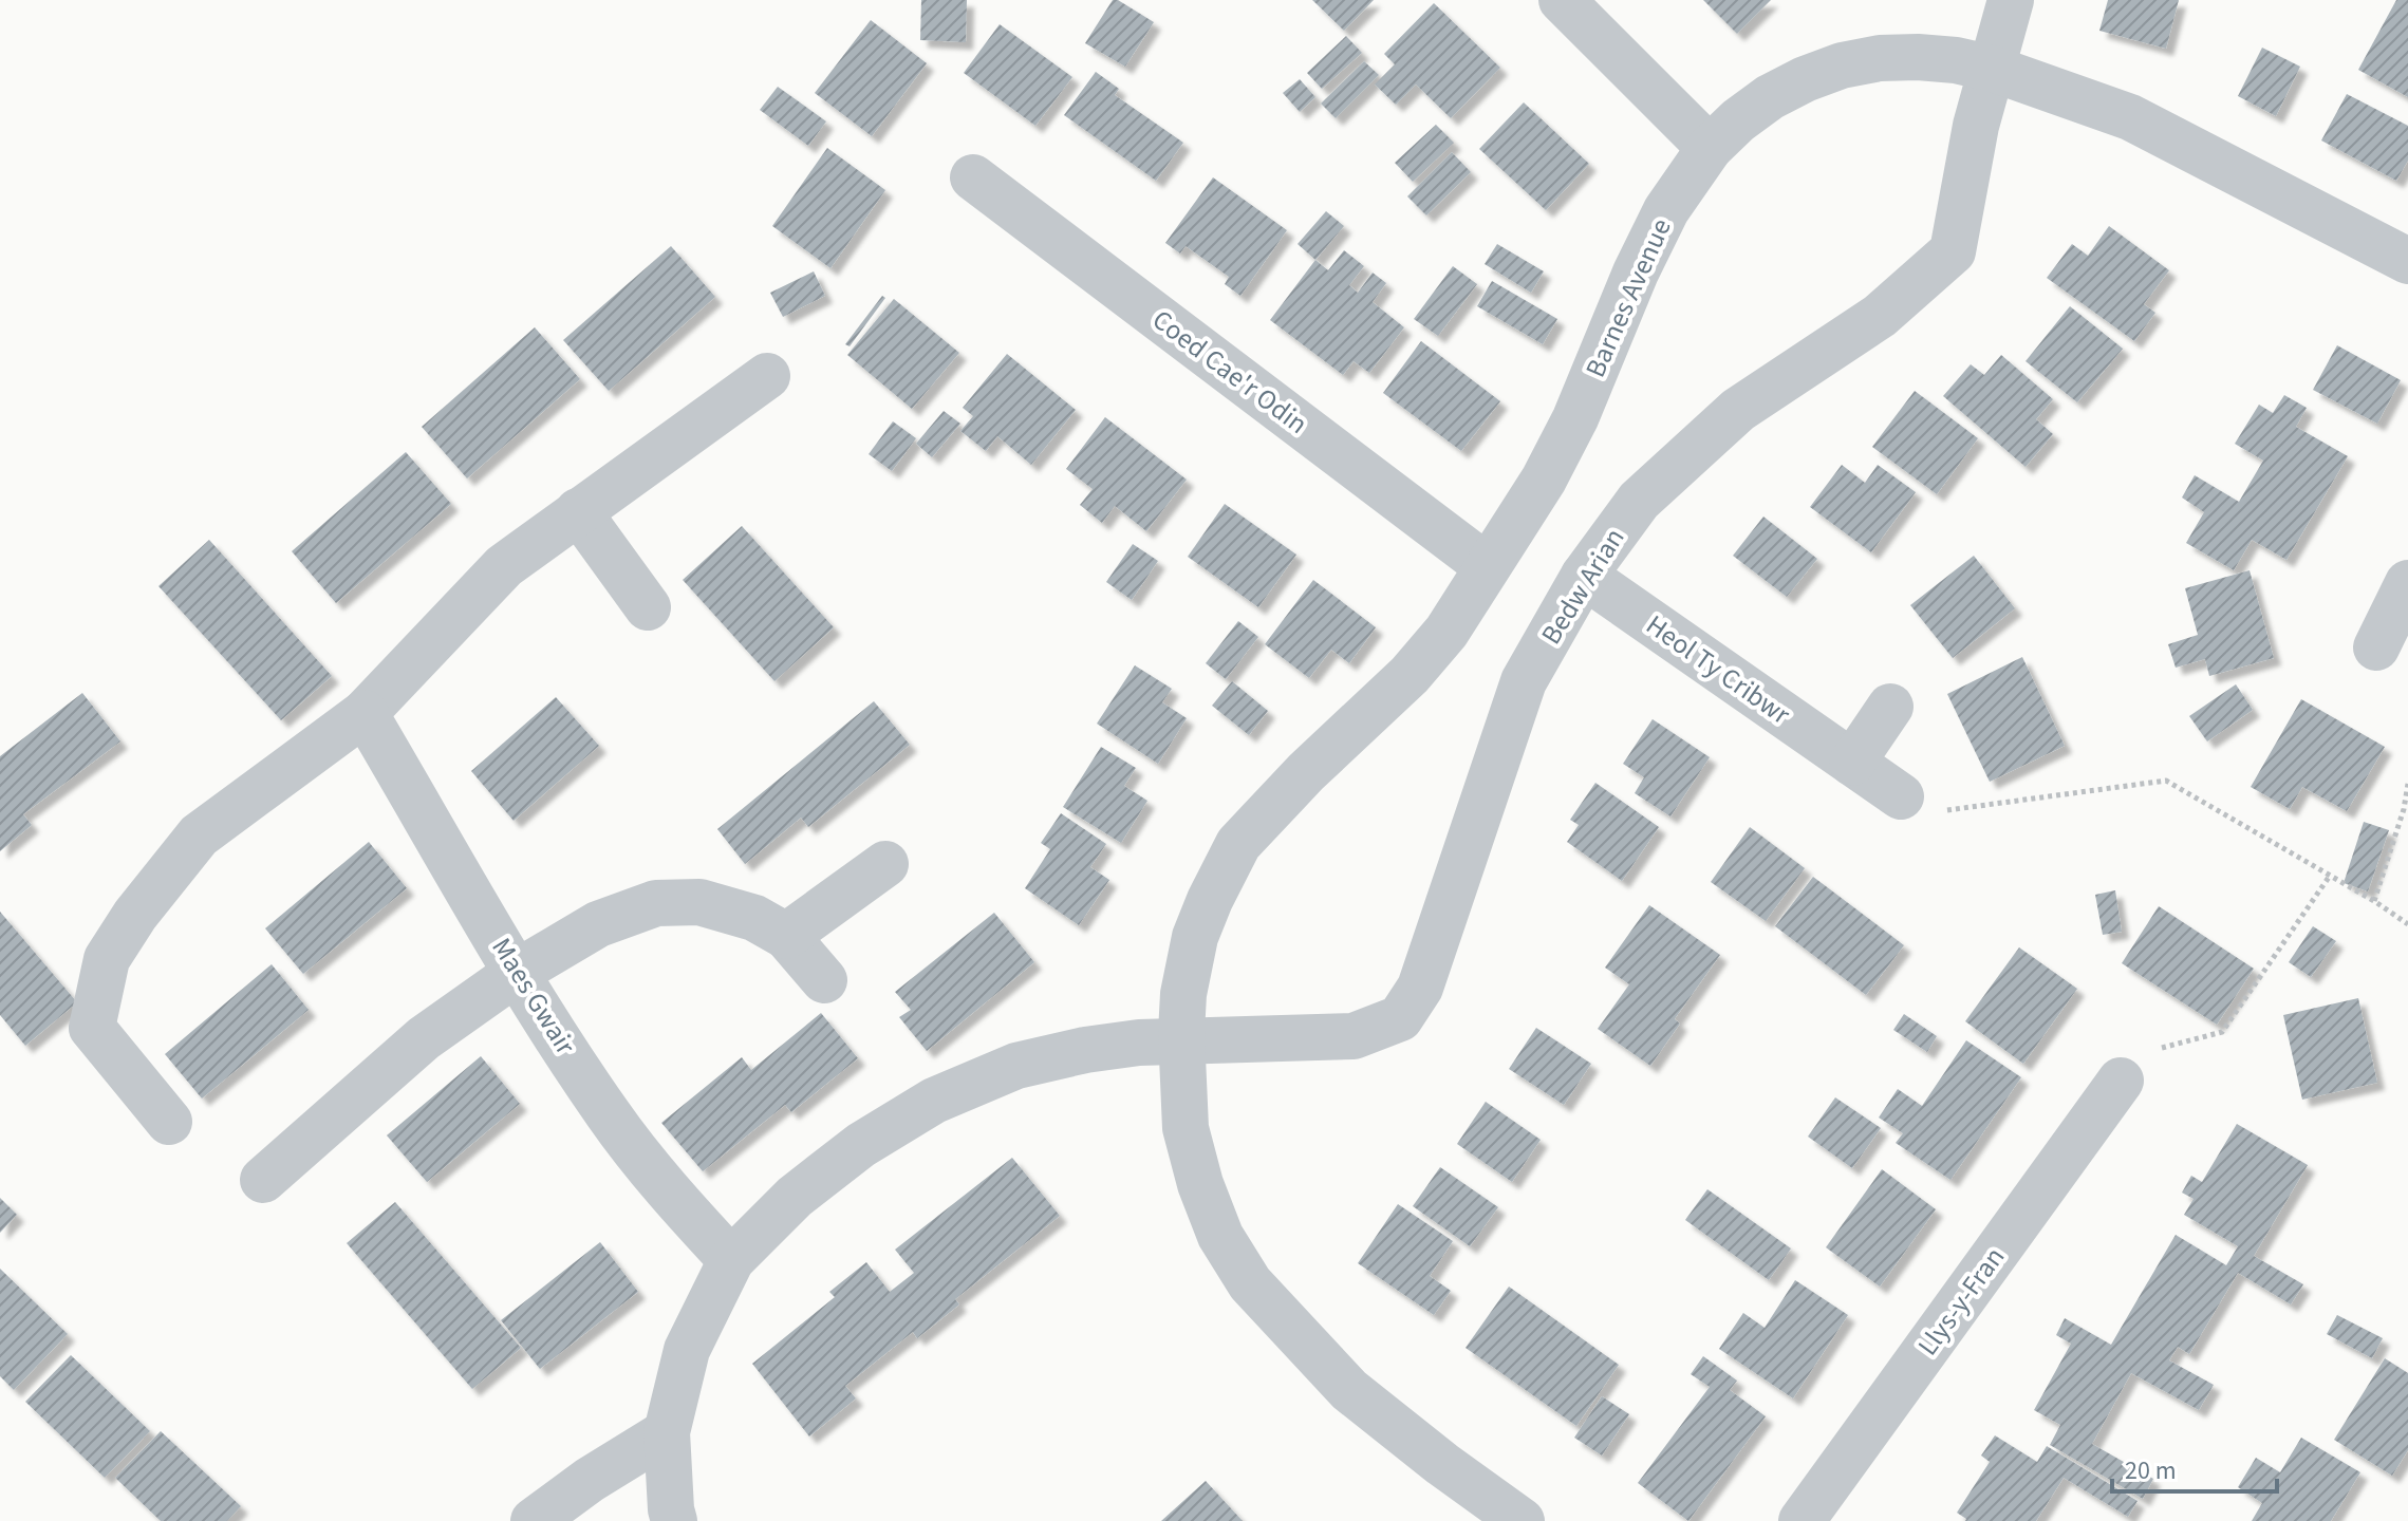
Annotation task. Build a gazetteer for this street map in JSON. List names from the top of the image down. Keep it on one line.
{"streets":{"street":["Barnes Avenue","Coed Cae'r Odin","Bedw Arian","Heol Ty Cribwr","Maes Gwair","Llys-y-Fran"]},"crossings":[["Barnes Avenue","Coed Cae'r Odin"],["Barnes Avenue","Bedw Arian"],["Bedw Arian","Heol Ty Cribwr"],["Bedw Arian","Maes Gwair"]],"scale_bar":"20 m"}
